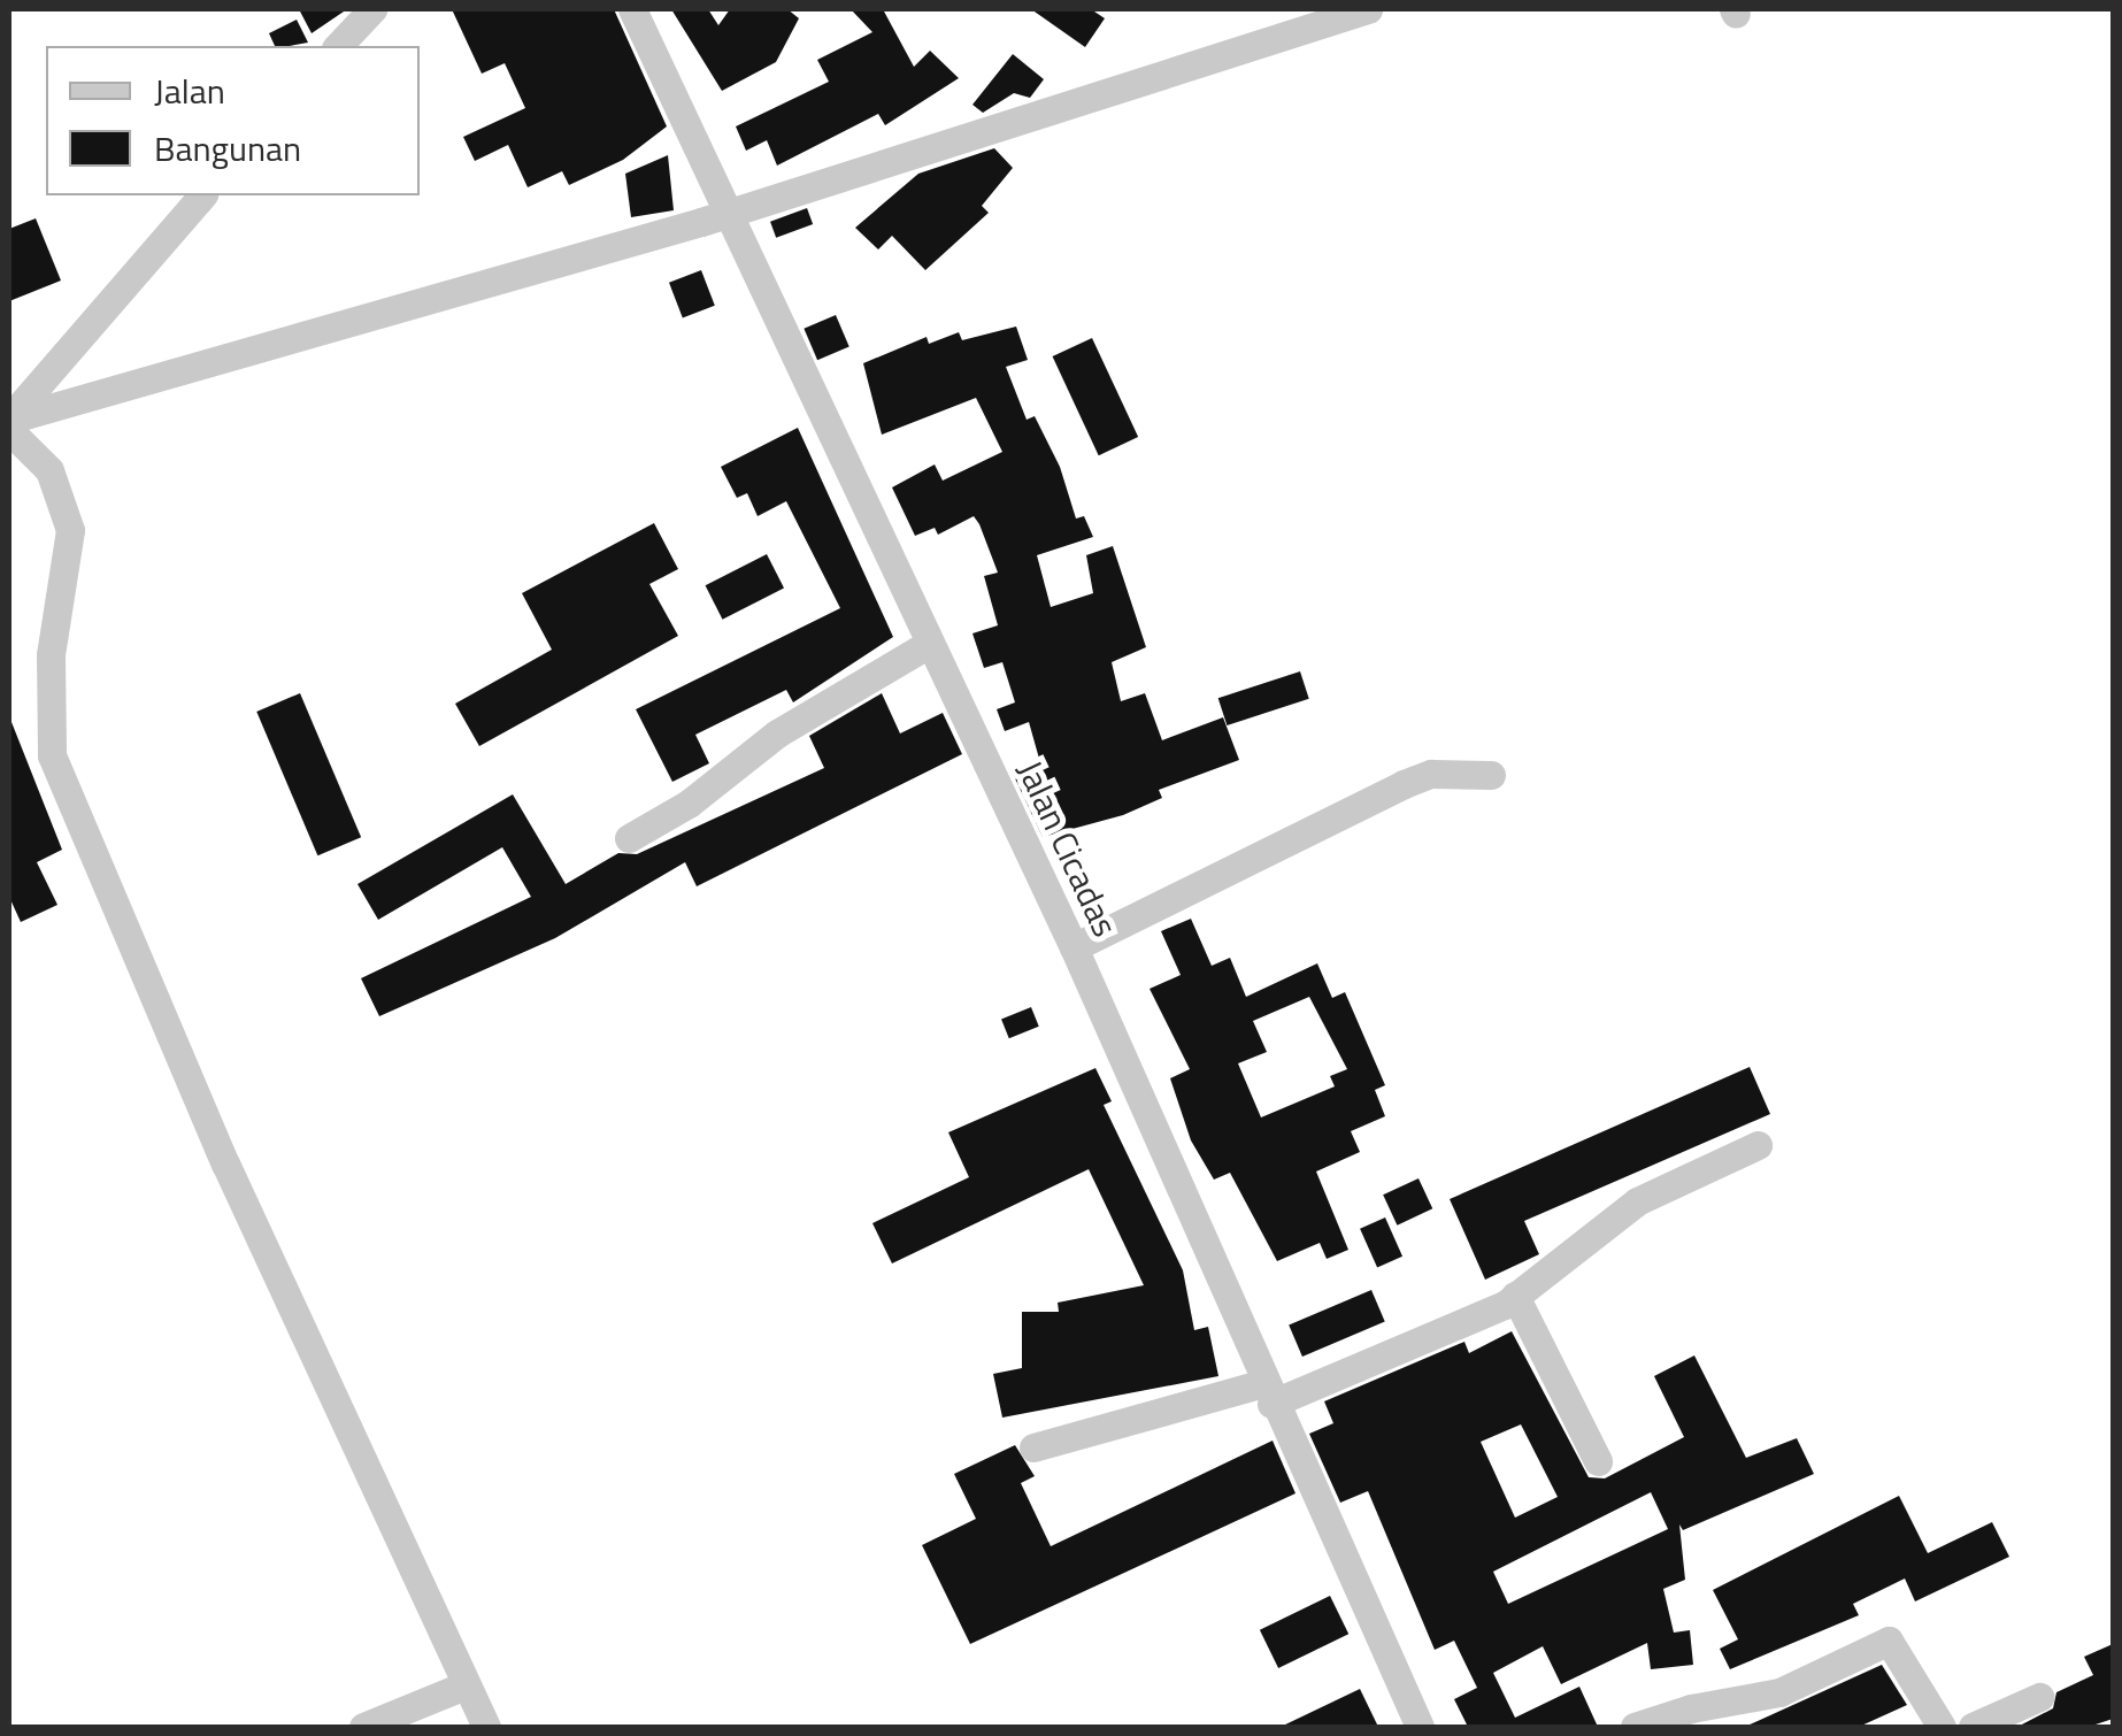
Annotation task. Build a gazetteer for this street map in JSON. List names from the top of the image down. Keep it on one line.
{"streets":{"street":["Jalan Cicadas"]},"legend":["Jalan","Bangunan"]}
